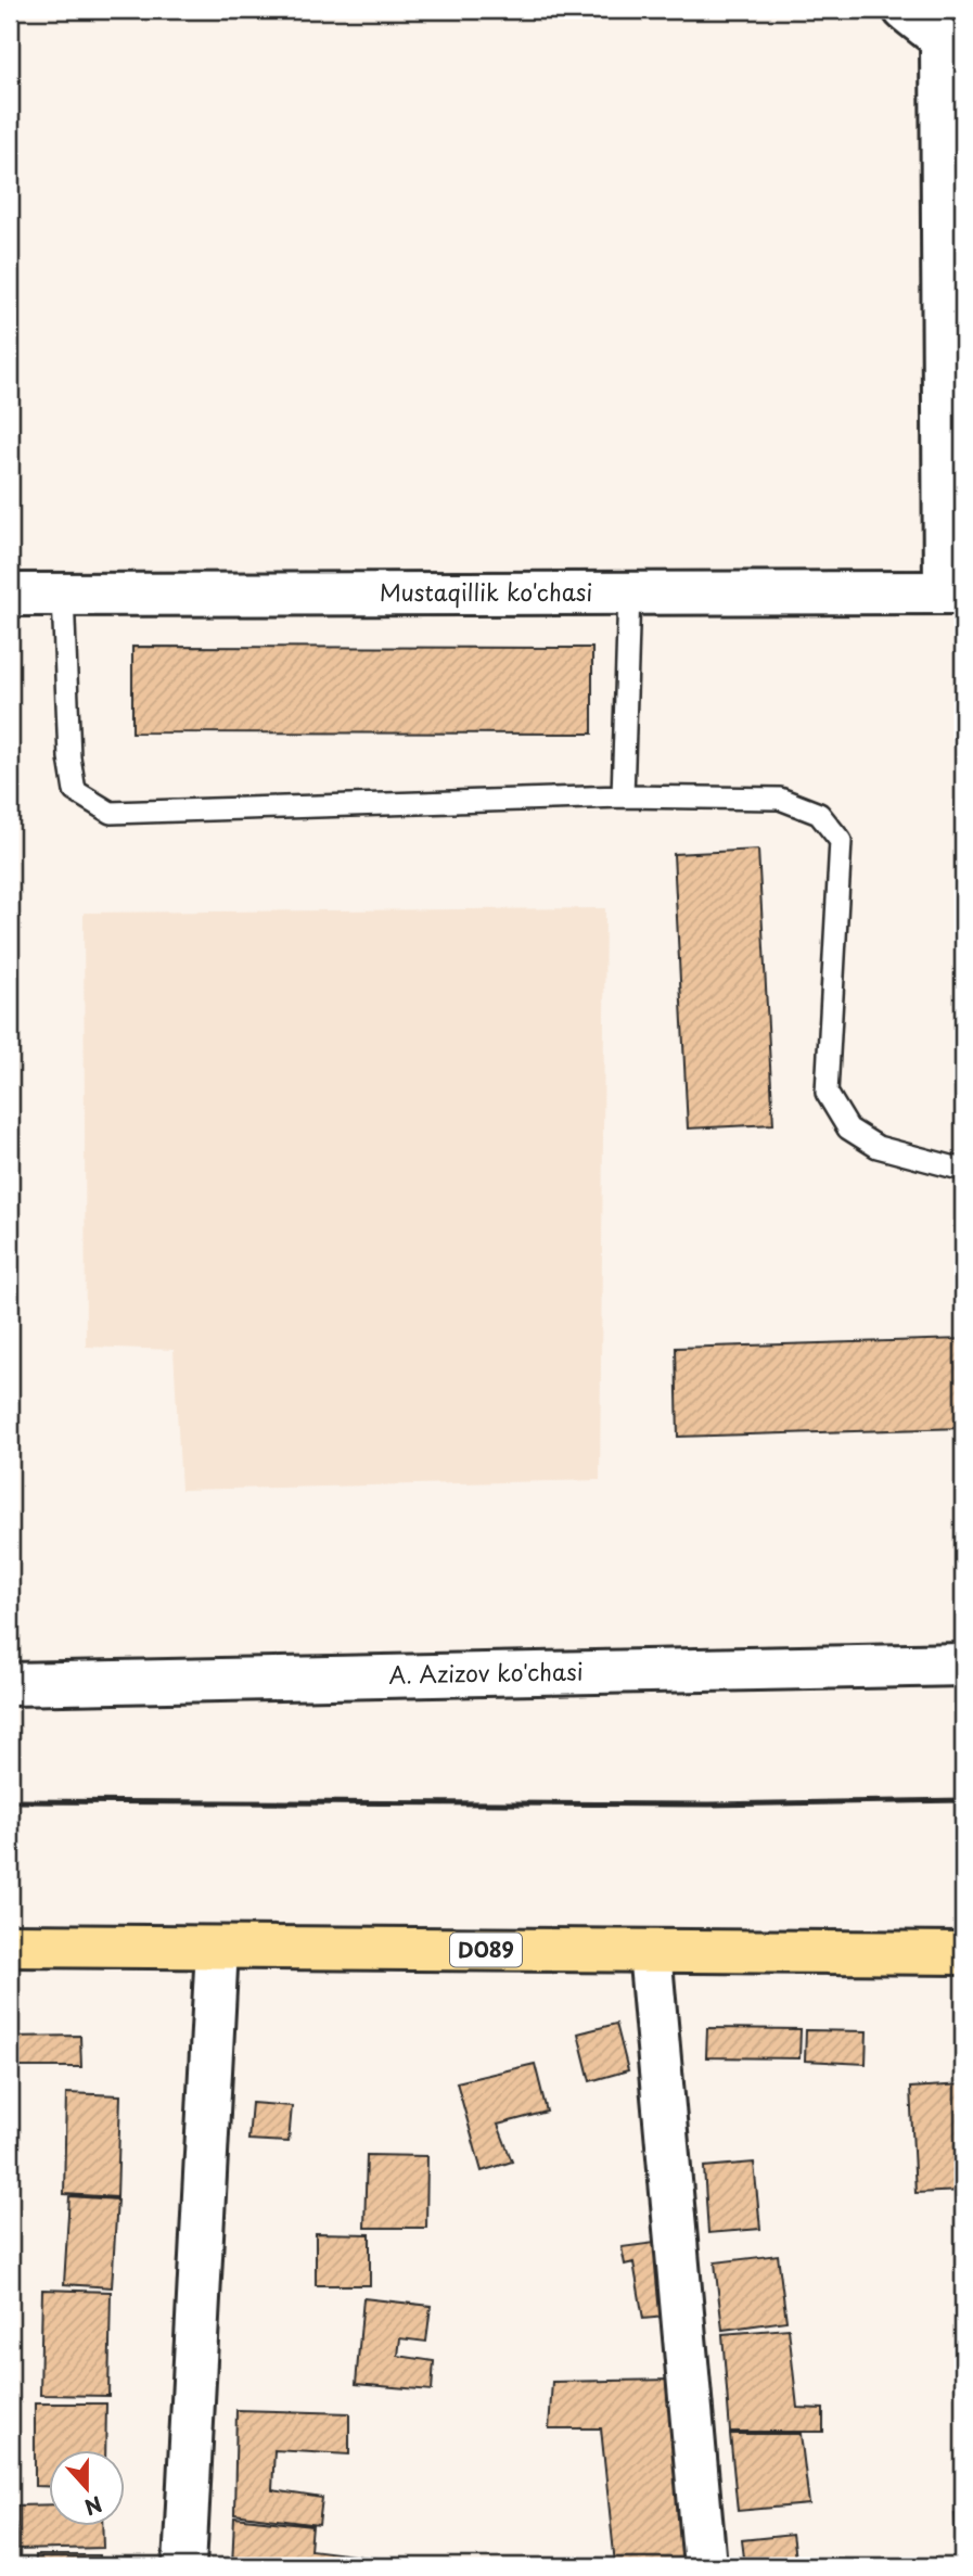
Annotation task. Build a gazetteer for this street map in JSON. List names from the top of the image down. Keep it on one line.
{"streets":{"main road":["D089"],"street":["Mustaqillik ko'chasi","A. Azizov ko'chasi"]},"north":"bottom"}
